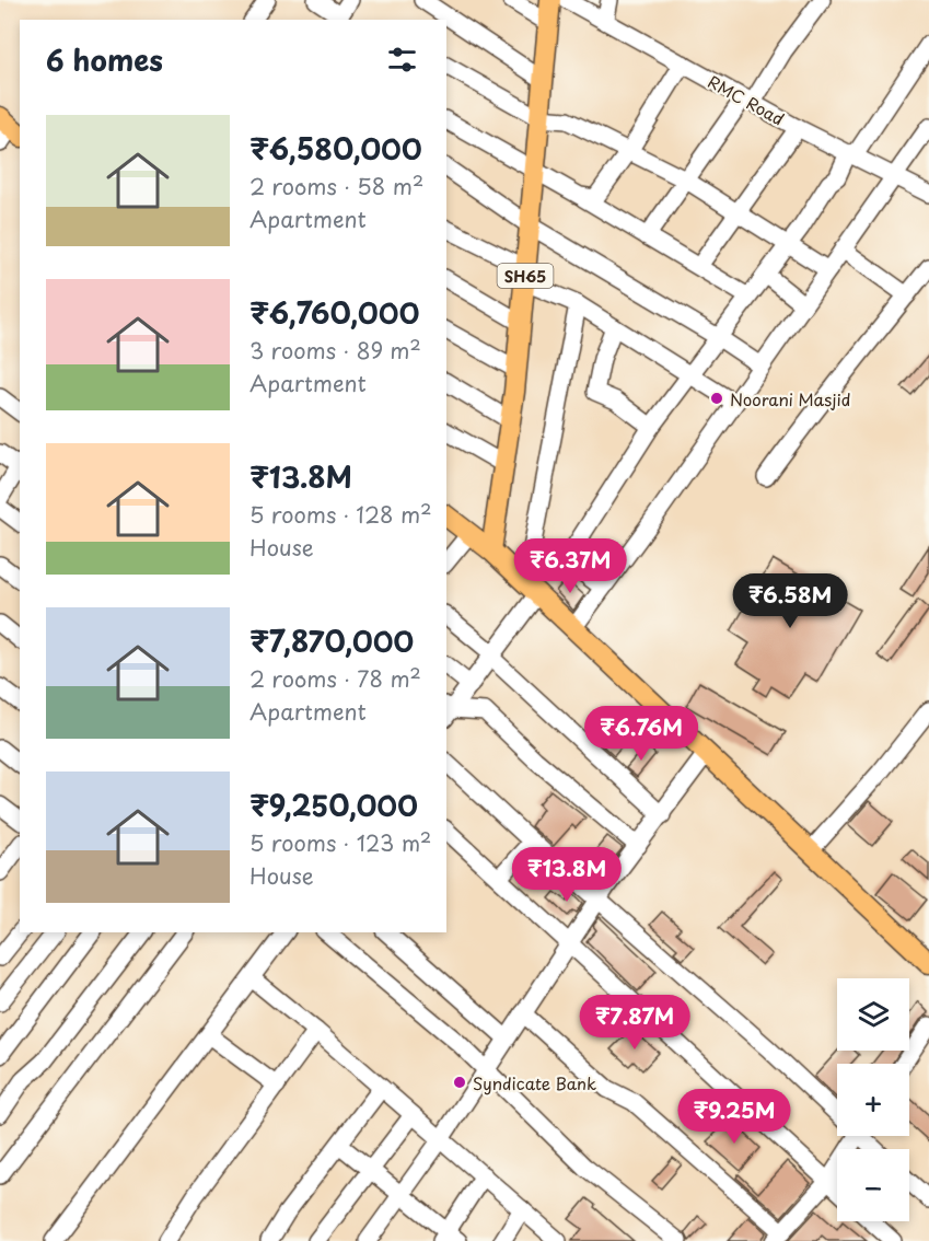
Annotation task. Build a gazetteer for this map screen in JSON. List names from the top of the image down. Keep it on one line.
{"streets":{"main road":["SH65"],"street":["RMC Road"]},"places":["Noorani Masjid","Syndicate Bank"],"page":{"heading":"6 homes","list":[{"name":"₹6,580,000","note":"2 rooms · 58 m² · Apartment"},{"name":"₹6,760,000","note":"3 rooms · 89 m² · Apartment"},{"name":"₹13.8M","note":"5 rooms · 128 m² · House"},{"name":"₹7,870,000","note":"2 rooms · 78 m² · Apartment"},{"name":"₹9,250,000","note":"5 rooms · 123 m² · House"}],"price":["₹6.37M","₹6.58M","₹6.76M","₹13.8M","₹7.87M","₹9.25M"],"map_buttons":["+","−"]}}
